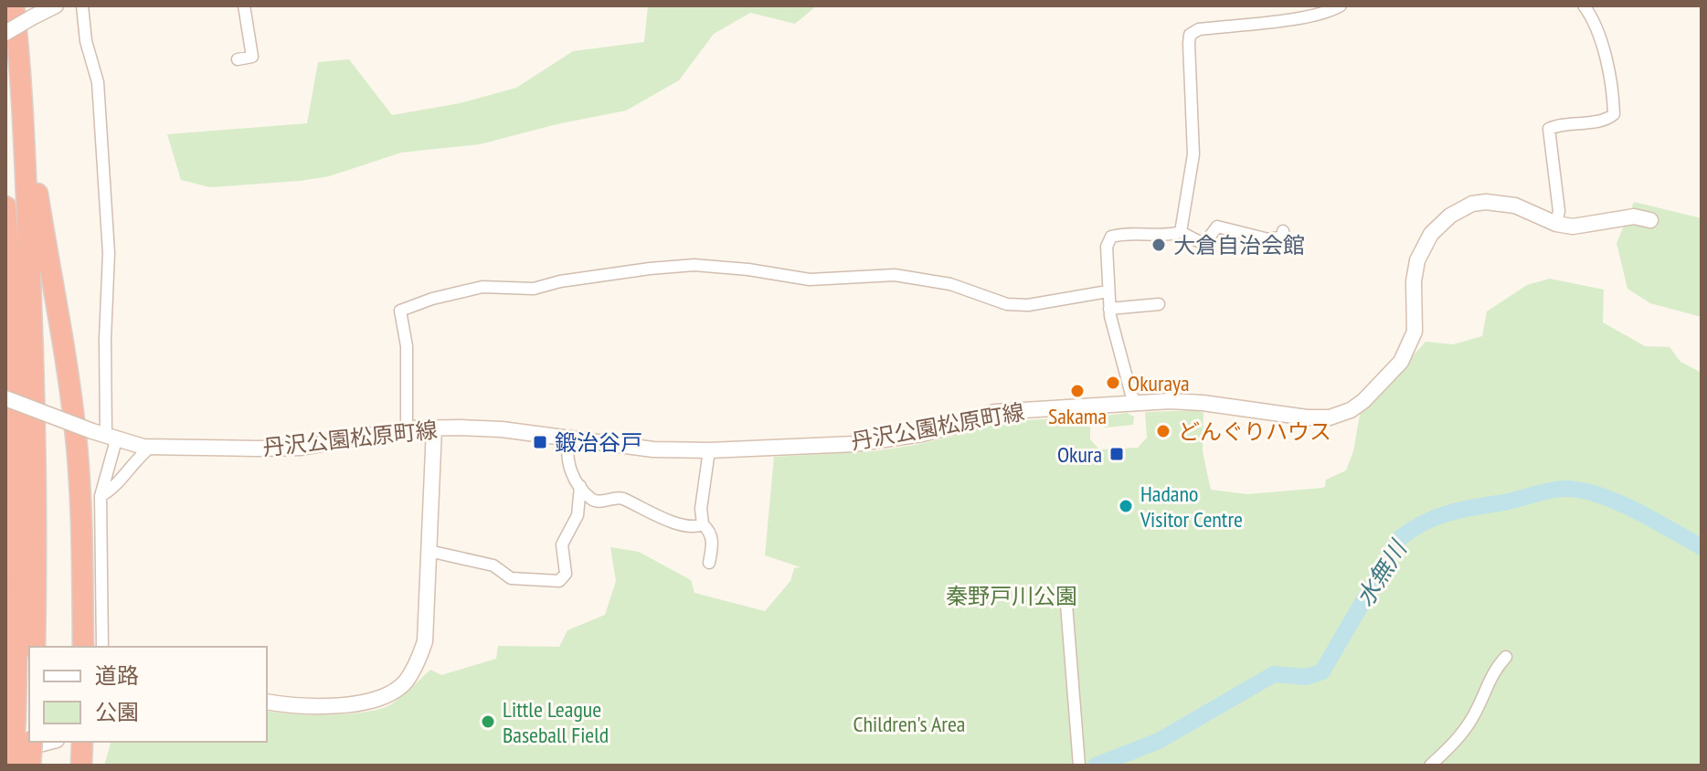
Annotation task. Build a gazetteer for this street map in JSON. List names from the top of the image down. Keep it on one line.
{"streets":{"main road":["丹沢公園松原町線"]},"water":["水無川"],"parks":["秦野戸川公園","Children's Area"],"places":{"other":["大倉自治会館","Okuraya","Sakama","どんぐりハウス","Hadano Visitor Centre","Little League Baseball Field"],"transit":["鍛治谷戸","Okura"]},"legend":["道路","公園"]}
